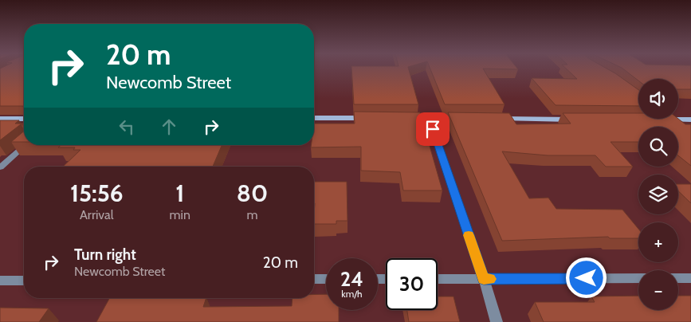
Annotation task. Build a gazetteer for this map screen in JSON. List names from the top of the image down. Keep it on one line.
{"page":{"turn":["20 m","Newcomb Street"],"map_buttons":["+","−"],"eta":["15:56","Arrival","1","min","80","m"],"list":[{"name":"Turn right","note":"Newcomb Street","value":"20 m"}],"speed":"24 km/h","limit":"30"}}
